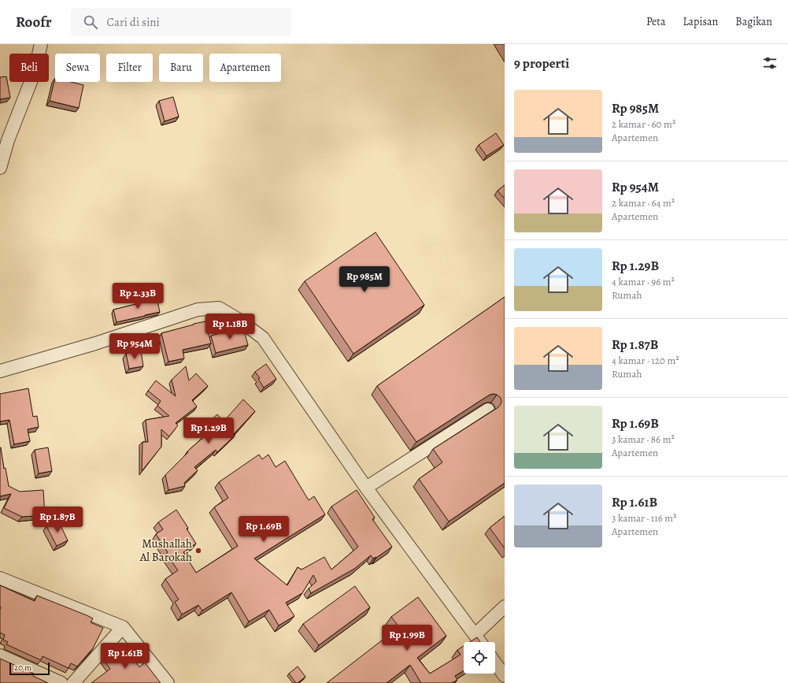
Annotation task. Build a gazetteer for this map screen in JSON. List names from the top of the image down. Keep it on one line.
{"places":["Mushallah Al Barokah"],"scale_bar":"20 m","page":{"header":"Roofr","search":"Cari di sini","nav":["Peta","Lapisan","Bagikan"],"heading":"9 properti","chip":["Beli","Sewa","Filter","Baru","Apartemen"],"list":[{"name":"Rp 985M","note":"2 kamar · 60 m² · Apartemen"},{"name":"Rp 954M","note":"2 kamar · 64 m² · Apartemen"},{"name":"Rp 1.29B","note":"4 kamar · 96 m² · Rumah"},{"name":"Rp 1.87B","note":"4 kamar · 120 m² · Rumah"},{"name":"Rp 1.69B","note":"3 kamar · 86 m² · Apartemen"},{"name":"Rp 1.61B","note":"3 kamar · 116 m² · Apartemen"}],"price":["Rp 985M","Rp 2.33B","Rp 1.18B","Rp 954M","Rp 1.29B","Rp 1.87B","Rp 1.69B","Rp 1.99B","Rp 1.61B"],"scale":"20 m"}}
